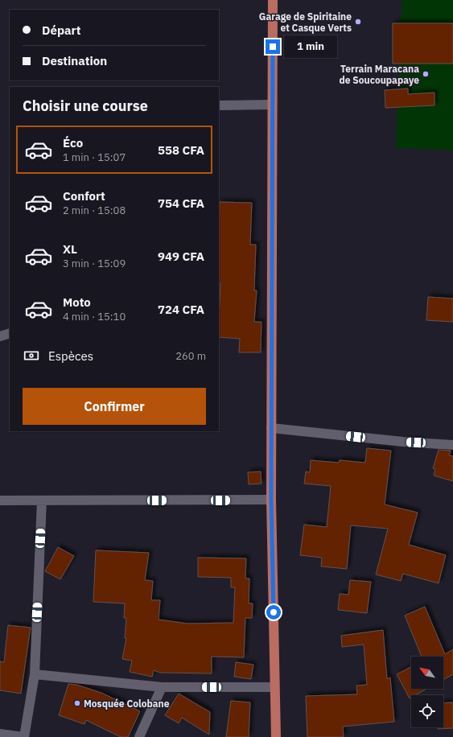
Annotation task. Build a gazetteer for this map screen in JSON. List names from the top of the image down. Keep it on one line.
{"places":["Garage de Spiritaine et Casque Verts","Terrain Maracana de Soucoupapaye","Mosquée Colobane"],"north":"top left","page":{"banner":["Départ","Destination"],"bubble":"1 min","heading":"Choisir une course","list":[{"name":"Éco","note":"1 min · 15:07","value":"558 CFA"},{"name":"Confort","note":"2 min · 15:08","value":"754 CFA"},{"name":"XL","note":"3 min · 15:09","value":"949 CFA"},{"name":"Moto","note":"4 min · 15:10","value":"724 CFA"}],"pay":["Espèces","260 m"],"buttons":"Confirmer"}}
